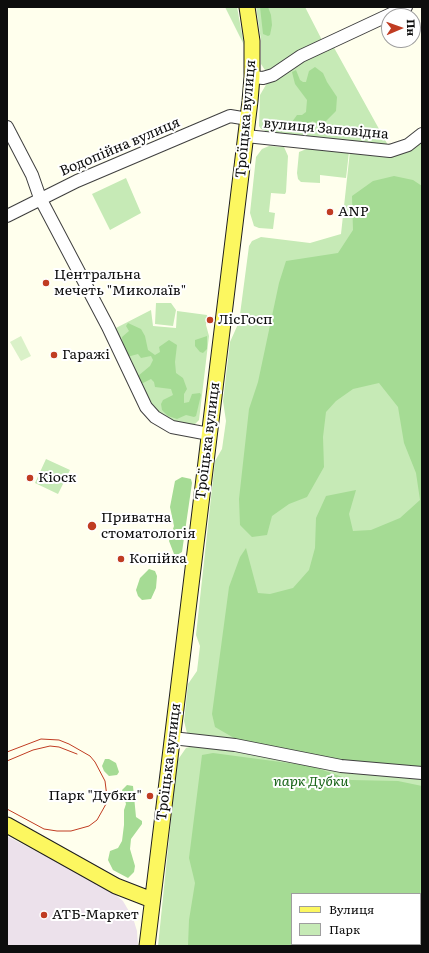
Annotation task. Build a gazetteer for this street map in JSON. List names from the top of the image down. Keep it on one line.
{"streets":{"main road":["Троїцька вулиця"],"street":["вулиця Заповідна","Водопійна вулиця"]},"crossings":[["Троїцька вулиця","вулиця Заповідна"],["Троїцька вулиця","Водопійна вулиця"]],"parks":["парк Дубки"],"places":["ANP","Центральна мечеть \"Миколаїв\"","ЛісГосп","Гаражі","Кіоск","Приватна стоматологія","Копійка","Парк \"Дубки\"","АТБ-Маркет"],"legend":["Вулиця","Парк"],"north":"right"}
